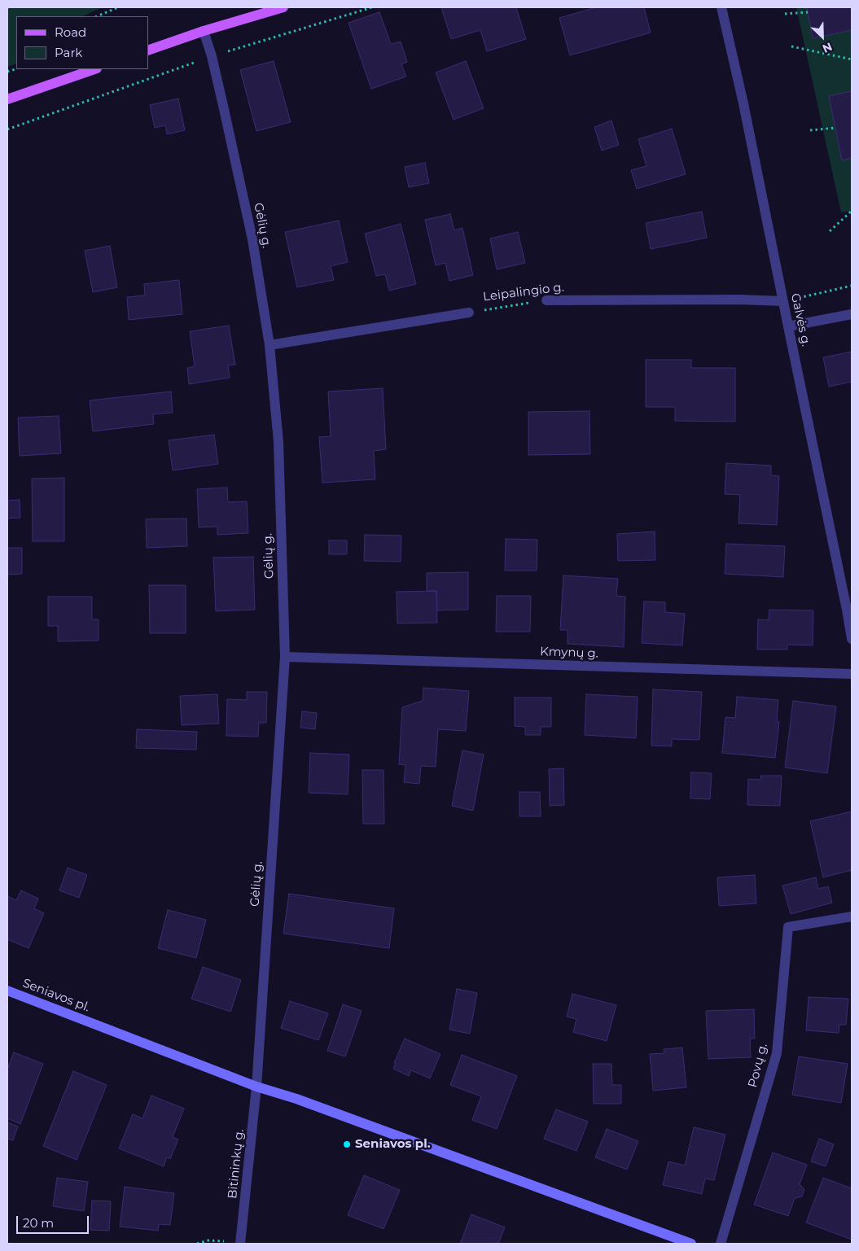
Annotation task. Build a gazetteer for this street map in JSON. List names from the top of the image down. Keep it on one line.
{"streets":{"street":["Gėlių g.","Leipalingio g.","Galvės g.","Kmynų g.","Seniavos pl.","Povų g.","Bitininkų g."]},"crossings":[["Gėlių g.","Leipalingio g."],["Gėlių g.","Kmynų g."],["Gėlių g.","Seniavos pl."],["Gėlių g.","Bitininkų g."],["Leipalingio g.","Galvės g."],["Seniavos pl.","Bitininkų g."]],"places":["Seniavos pl."],"legend":["Road","Park"],"scale_bar":"20 m","north":"bottom right"}
